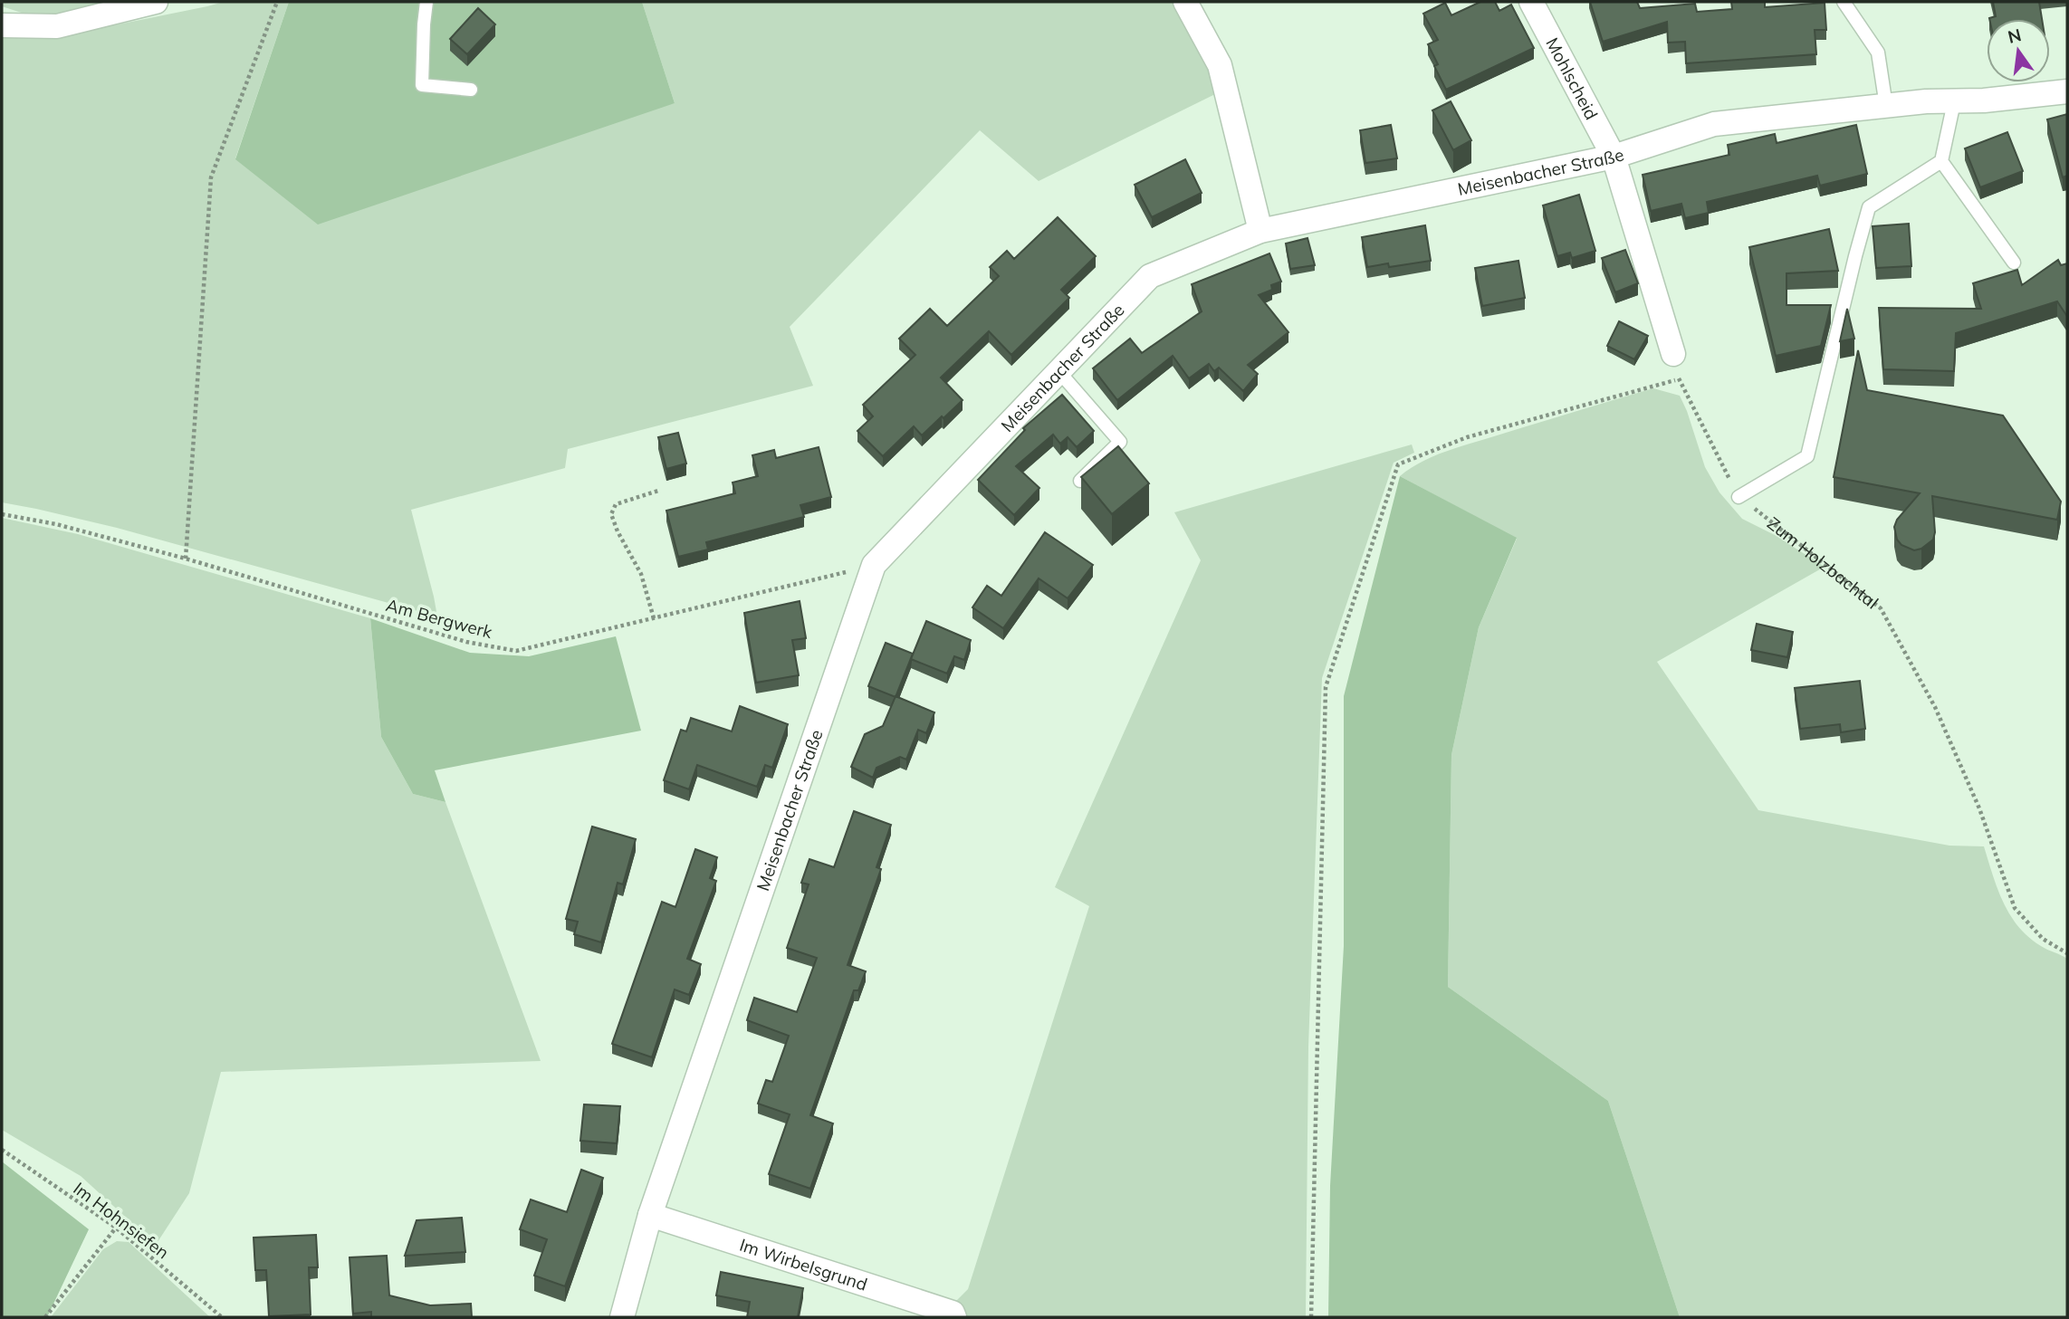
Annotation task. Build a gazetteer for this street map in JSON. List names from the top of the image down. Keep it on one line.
{"streets":{"street":["Mohlscheid","Meisenbacher Straße","Im Wirbelsgrund"],"path":["Zum Holzbachtal","Am Bergwerk","Im Hohnsiefen"]},"crossings":[["Mohlscheid","Meisenbacher Straße"],["Meisenbacher Straße","Am Bergwerk"],["Meisenbacher Straße","Im Wirbelsgrund"]],"north":"top"}
